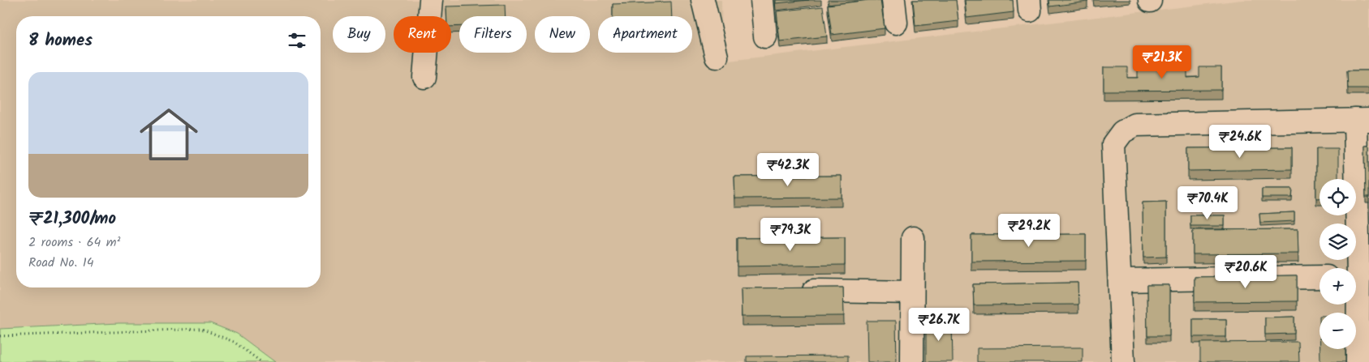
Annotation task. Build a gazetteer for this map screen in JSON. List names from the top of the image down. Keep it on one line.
{"page":{"chip":["Buy","Rent","Filters","New","Apartment"],"heading":"8 homes","price":["₹21.3K","₹24.6K","₹42.3K","₹70.4K","₹29.2K","₹79.3K","₹20.6K","₹26.7K"],"list":[{"name":"₹21,300/mo","note":"2 rooms · 64 m² · Road No. 14"}],"map_buttons":["+","−"]}}
